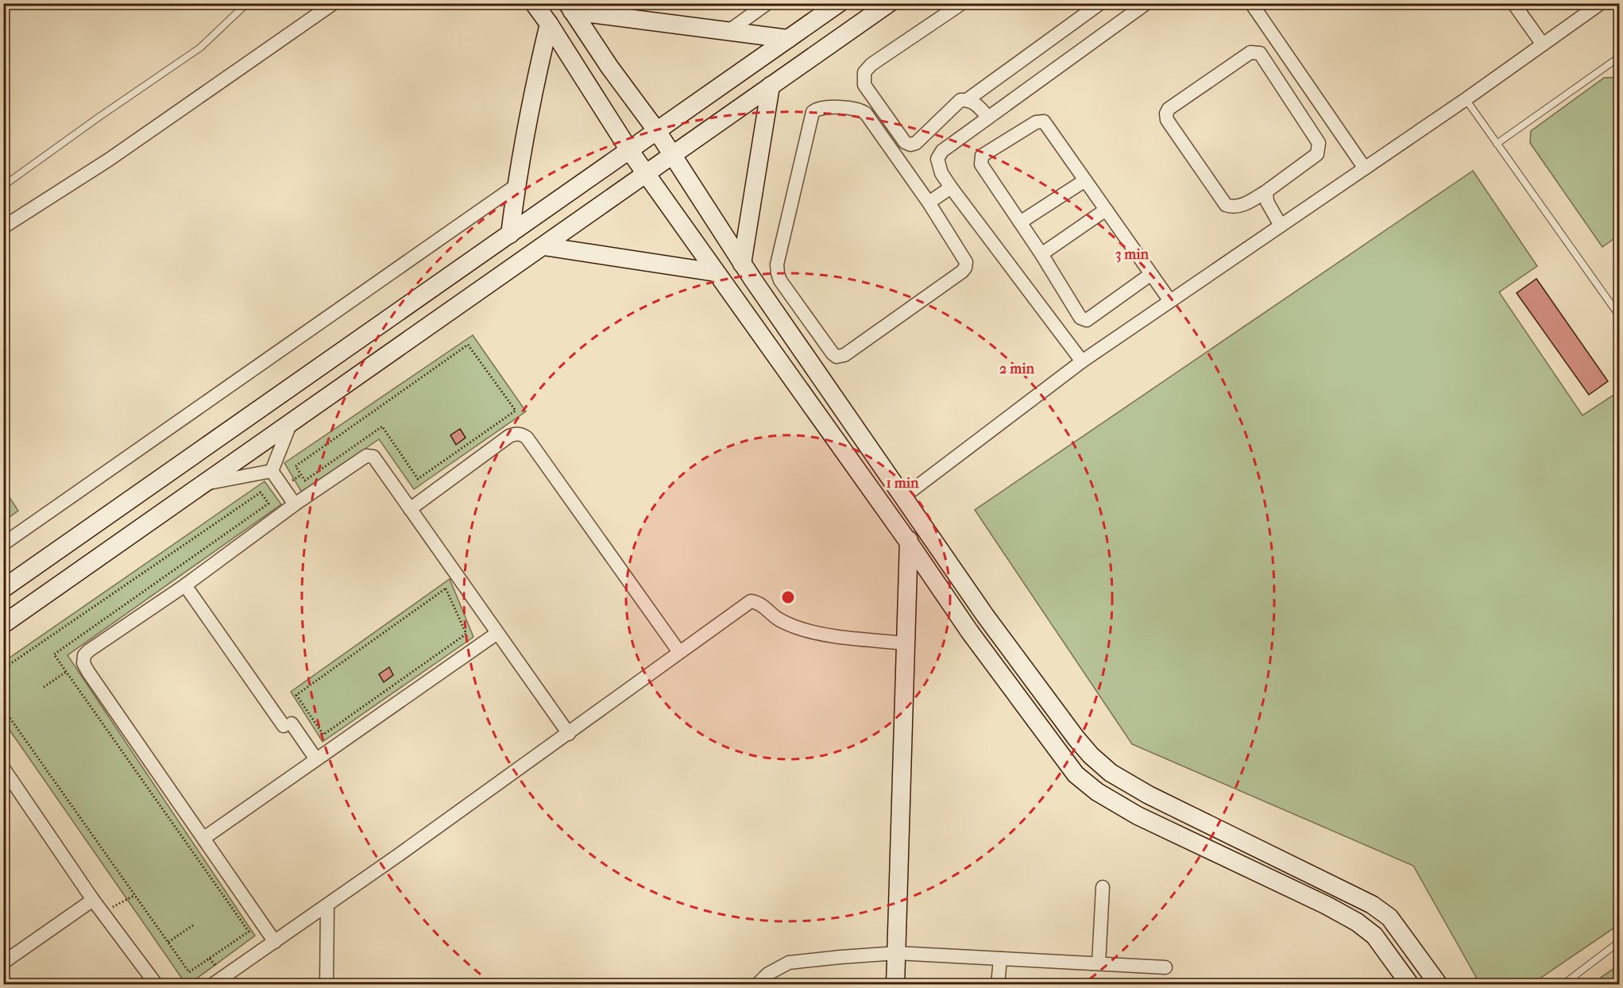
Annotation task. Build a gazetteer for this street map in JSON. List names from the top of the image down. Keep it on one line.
{"rings":["3 min","2 min","1 min"]}
